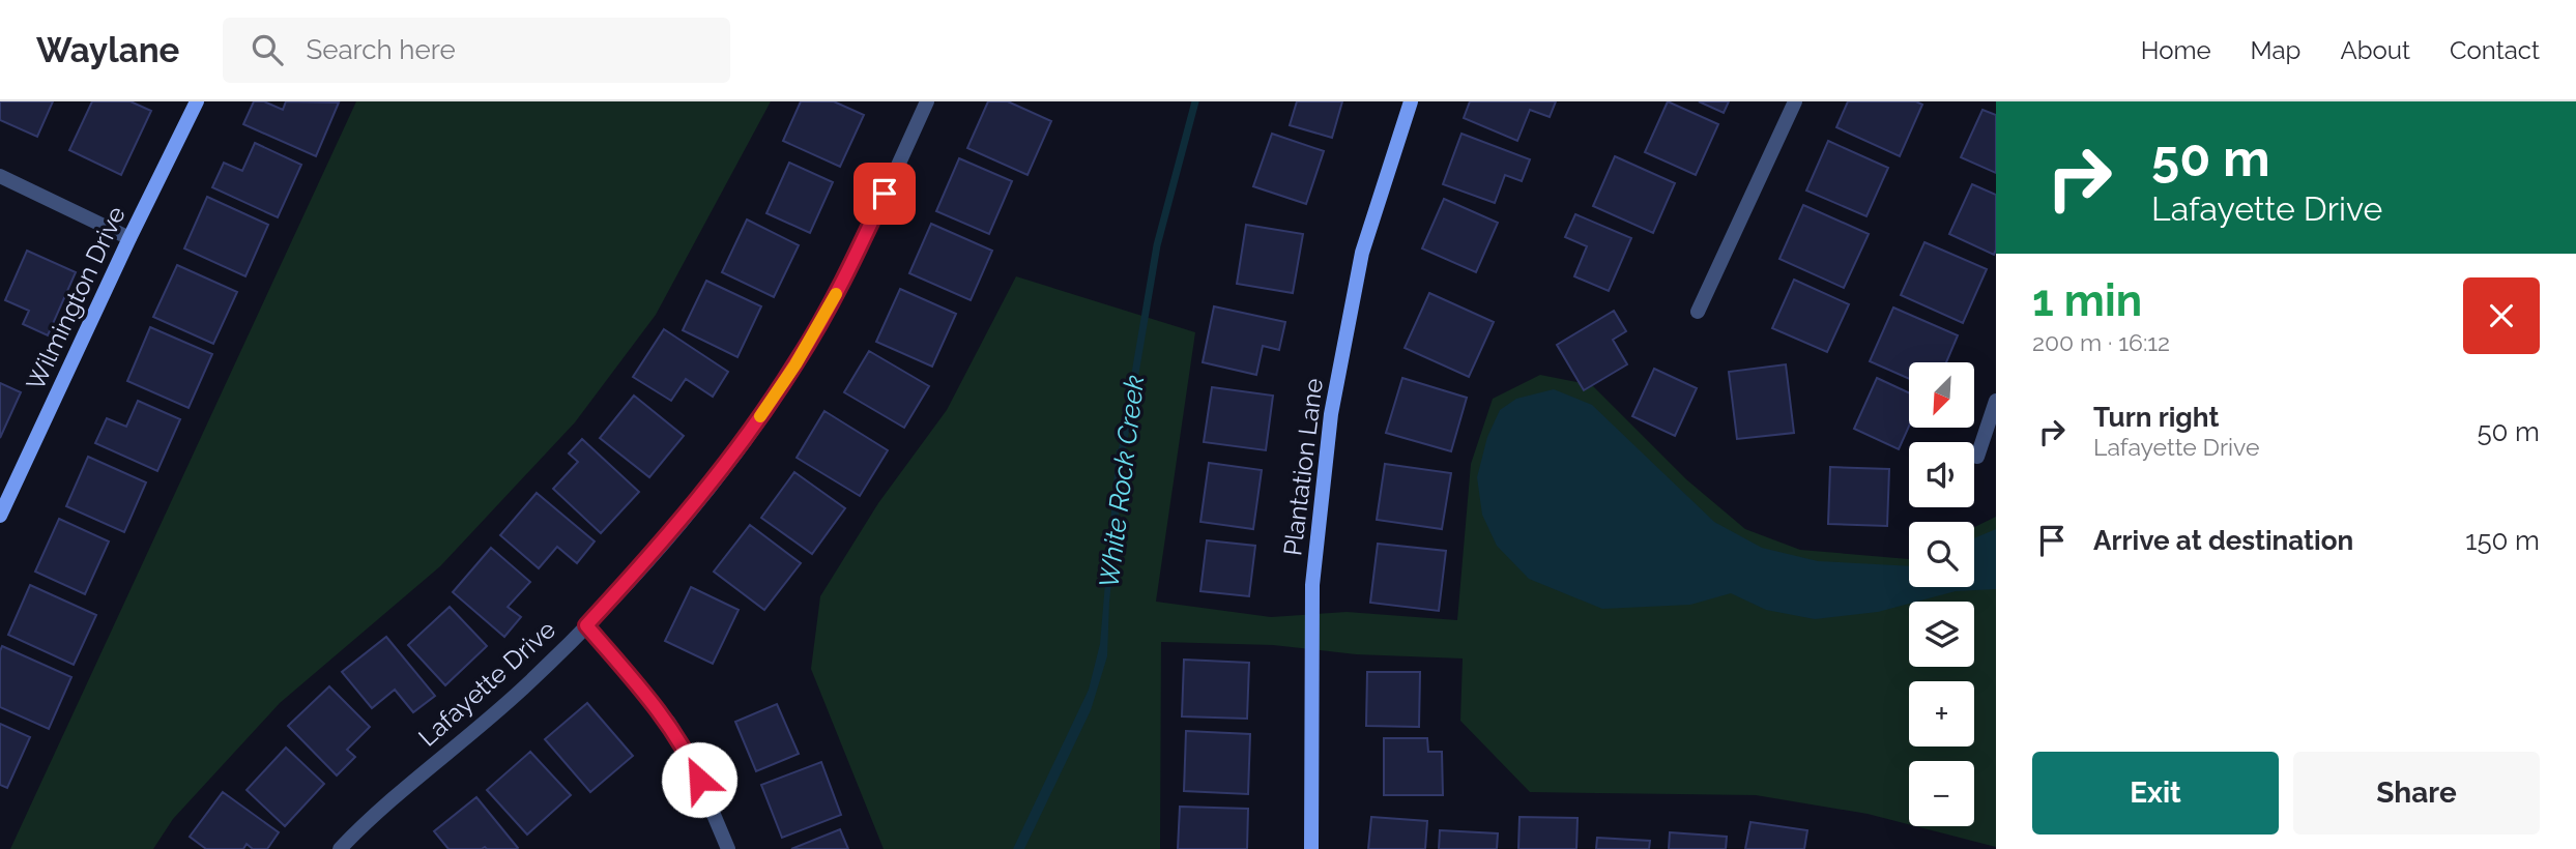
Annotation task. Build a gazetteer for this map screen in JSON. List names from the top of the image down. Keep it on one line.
{"streets":{"street":["Wilmington Drive","Plantation Lane","Lafayette Drive"]},"water":["White Rock Creek"],"north":"bottom left","page":{"header":"Waylane","search":"Search here","nav":["Home","Map","About","Contact"],"turn":["50 m","Lafayette Drive"],"heading":["1 min","200 m · 16:12"],"map_buttons":["+","−"],"list":[{"name":"Turn right","note":"Lafayette Drive","value":"50 m"},{"name":"Arrive at destination","value":"150 m"}],"buttons":["Exit","Share"]}}
